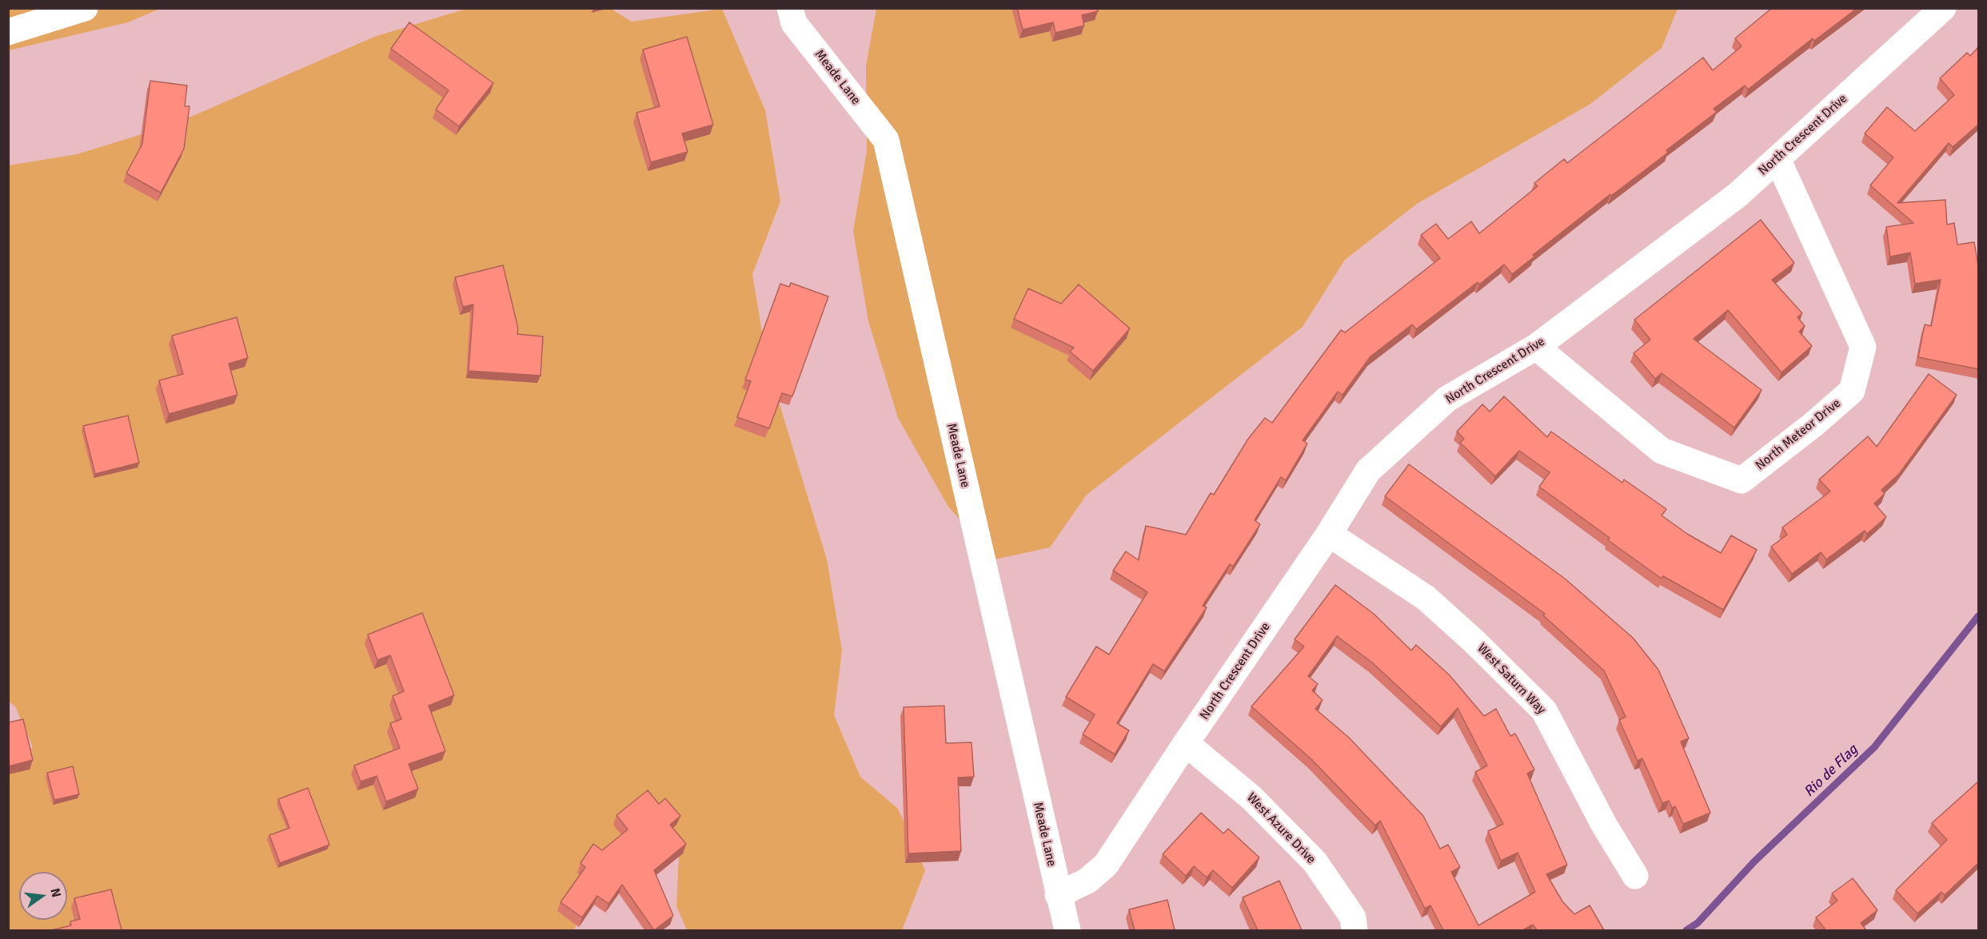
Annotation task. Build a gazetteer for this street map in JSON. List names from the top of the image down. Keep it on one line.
{"streets":{"street":["Meade Lane","North Crescent Drive","North Meteor Drive","West Saturn Way","West Azure Drive"]},"crossings":[["Meade Lane","North Crescent Drive"],["North Crescent Drive","North Meteor Drive"],["North Crescent Drive","West Saturn Way"],["North Crescent Drive","West Azure Drive"]],"water":["Rio de Flag"],"north":"right"}
